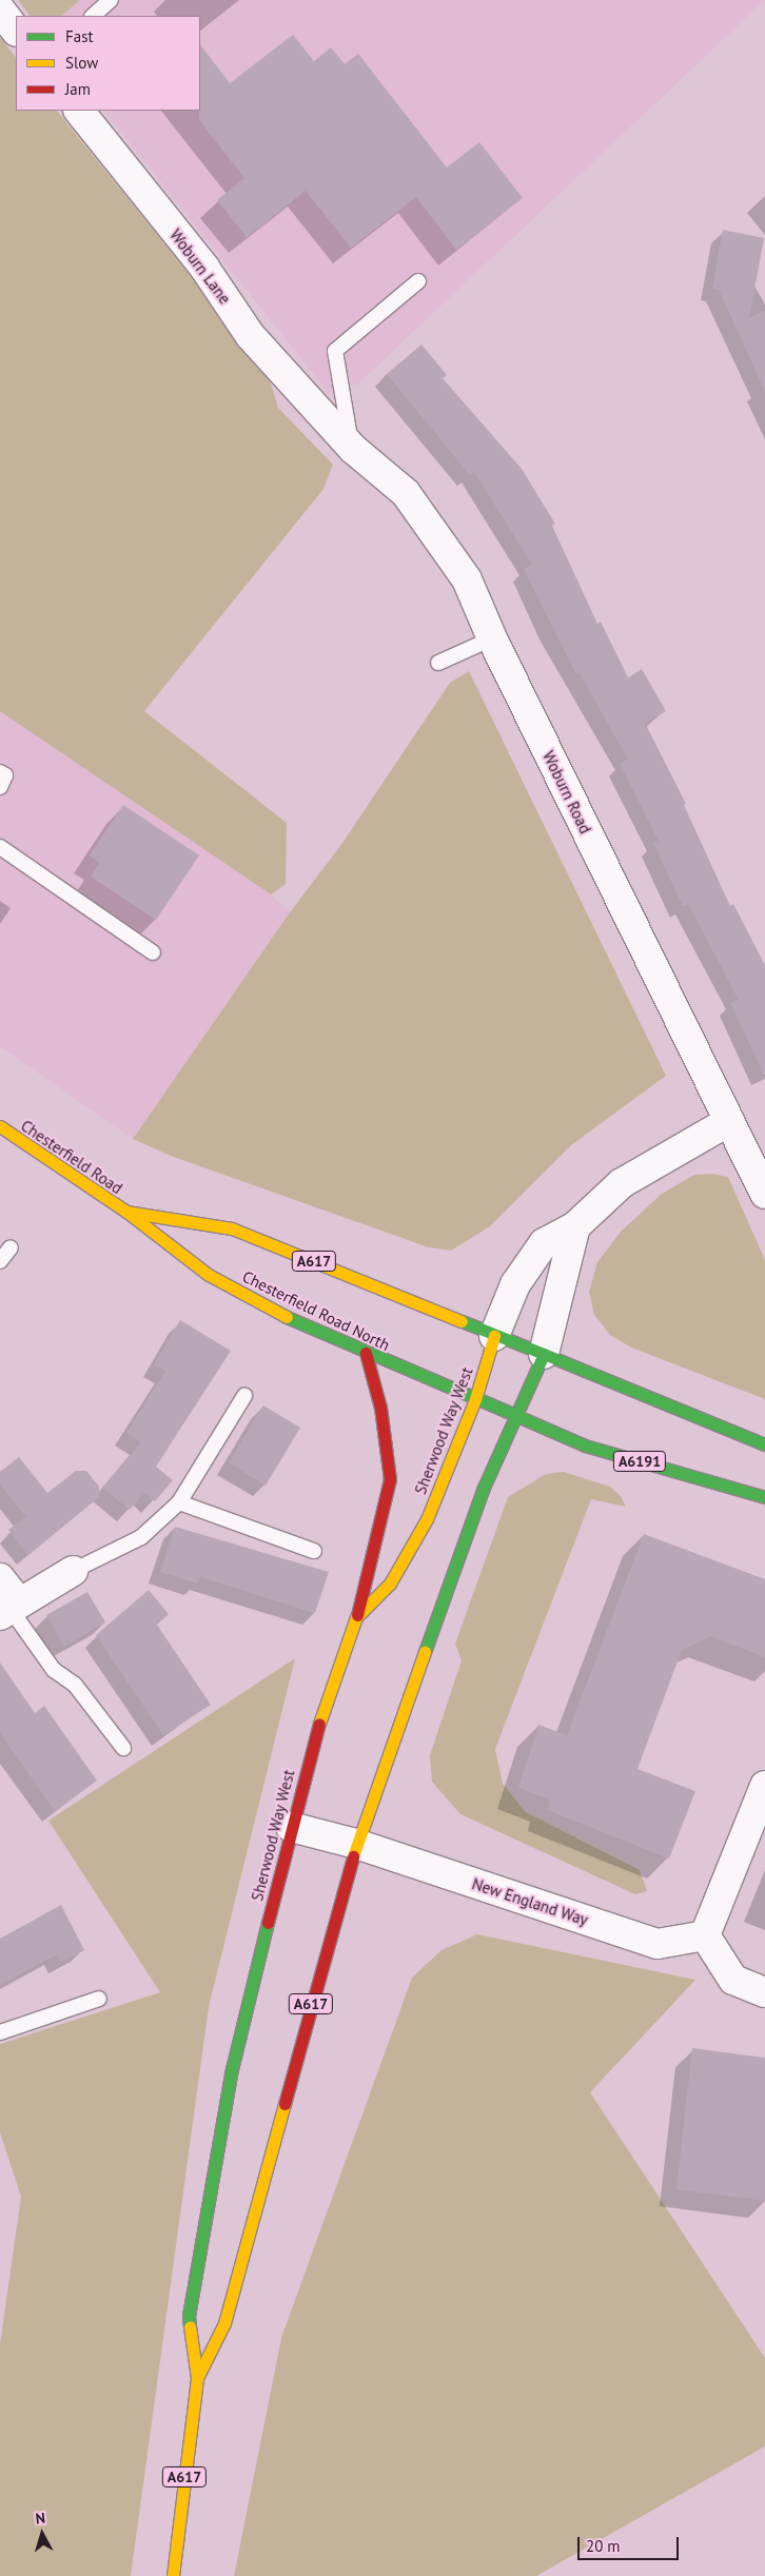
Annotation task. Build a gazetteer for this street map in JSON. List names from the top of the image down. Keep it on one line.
{"streets":{"main road":["Chesterfield Road","A617","Chesterfield Road North","Sherwood Way West","A6191"],"street":["Woburn Lane","Woburn Road","New England Way"]},"crossings":[["Woburn Lane","Woburn Road"],["Chesterfield Road","A617"],["Chesterfield Road","Chesterfield Road North"],["A617","Chesterfield Road North"],["A617","Sherwood Way West"],["Chesterfield Road North","Sherwood Way West"],["Sherwood Way West","New England Way"]],"legend":["Fast","Slow","Jam"],"scale_bar":"20 m","north":"top"}
